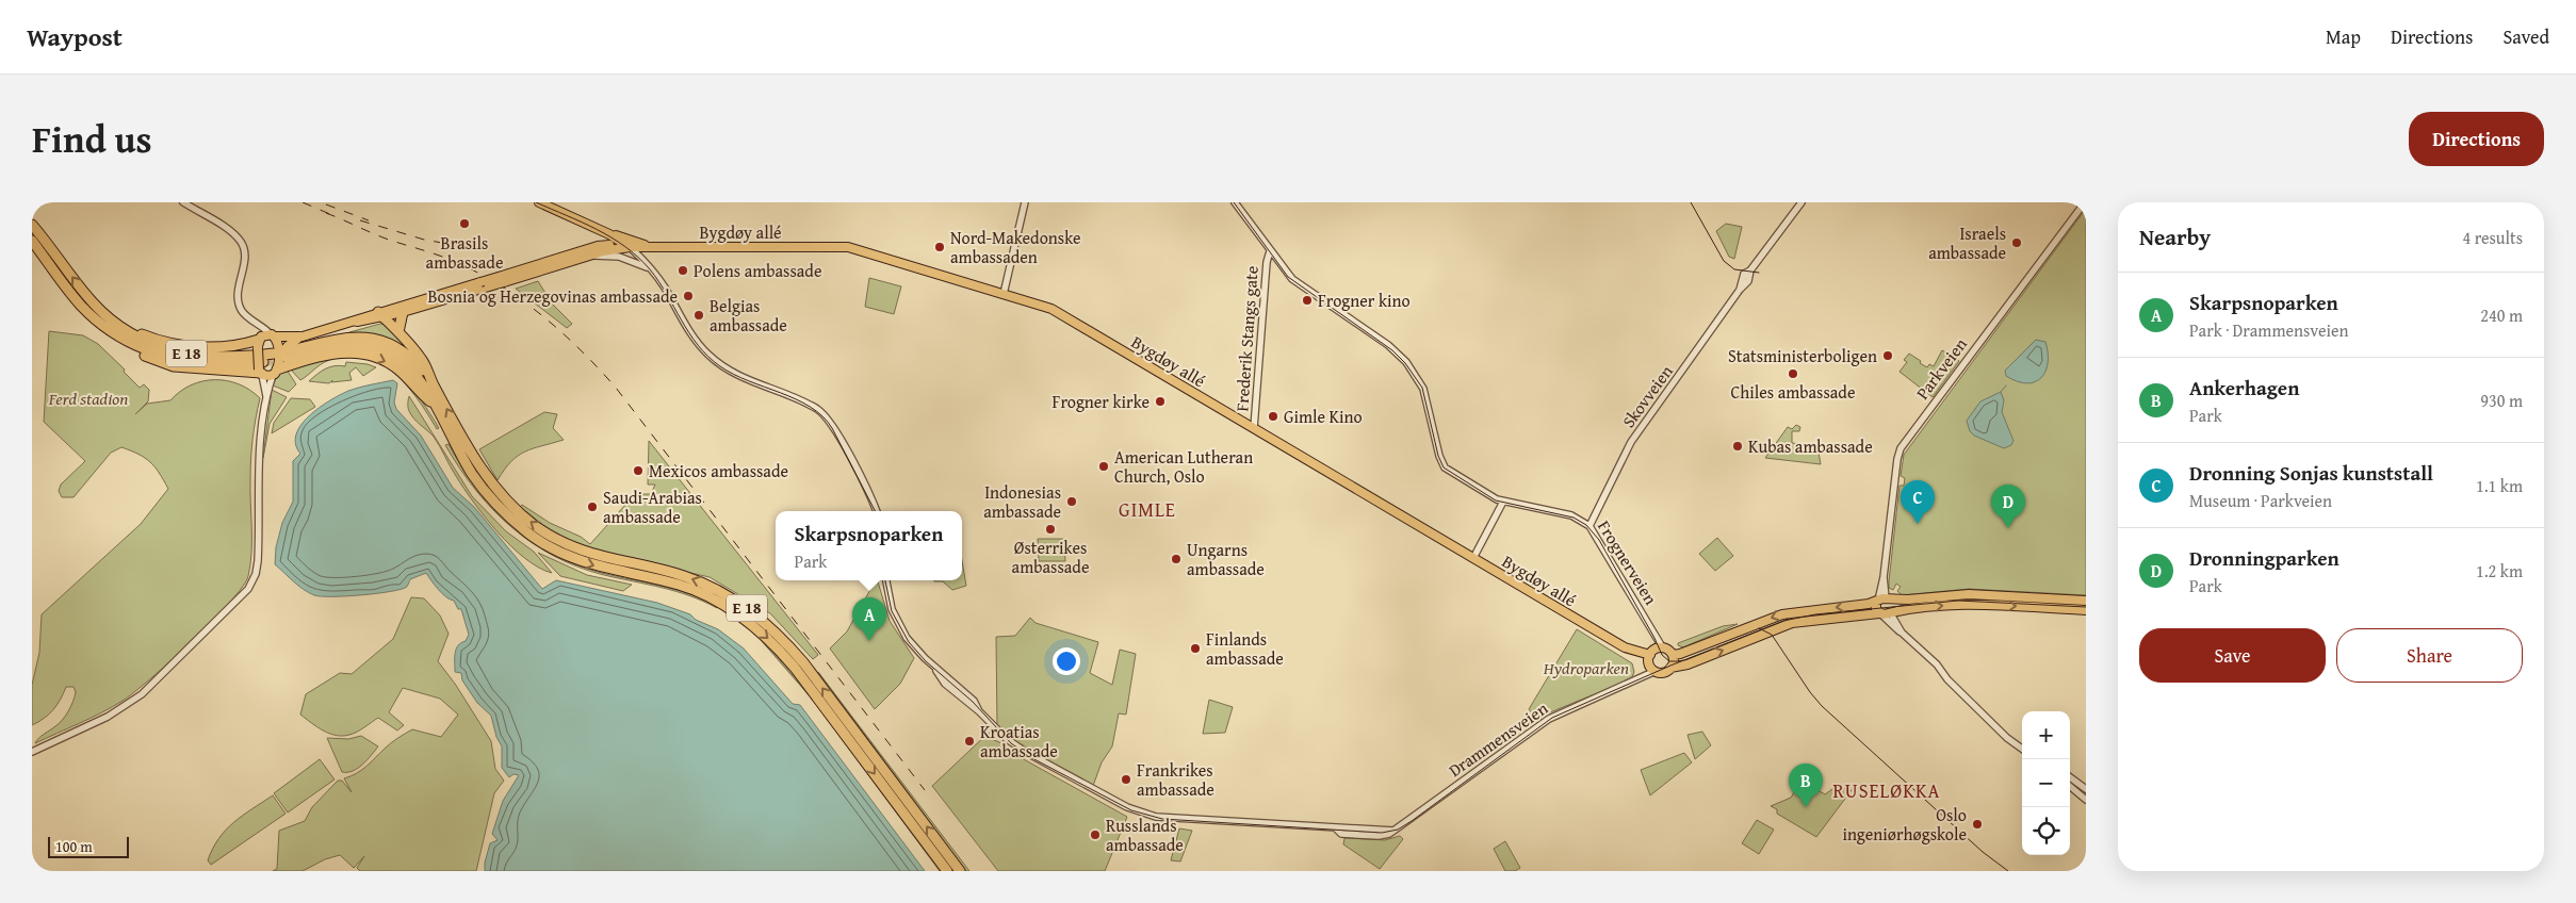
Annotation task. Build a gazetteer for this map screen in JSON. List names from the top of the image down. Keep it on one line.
{"streets":{"highway":["E 18"],"main road":["Bygdøy allé"],"street":["Frederik Stangs gate","Parkveien","Skovveien","Frognerveien","Drammensveien"]},"crossings":[["Bygdøy allé","Frederik Stangs gate"],["Bygdøy allé","E 18"],["Bygdøy allé","Frognerveien"],["Bygdøy allé","Drammensveien"],["Frederik Stangs gate","Frognerveien"],["Skovveien","Frognerveien"],["Frognerveien","Drammensveien"]],"districts":["GIMLE","RUSELØKKA"],"parks":["Ferd stadion","Hydroparken"],"places":["Brasils ambassade","Israels ambassade","Nord-Makedonske ambassaden","Polens ambassade","Bosnia og Herzegovinas ambassade","Frogner kino","Belgias ambassade","Statsministerboligen","Chiles ambassade","Frogner kirke","Gimle Kino","Kubas ambassade","American Lutheran Church, Oslo","Mexicos ambassade","Indonesias ambassade","Saudi-Arabias ambassade","Østerrikes ambassade","Ungarns ambassade","Finlands ambassade","Kroatias ambassade","Frankrikes ambassade","Oslo ingeniørhøgskole","Russlands ambassade"],"scale_bar":"100 m","page":{"header":"Waypost","nav":["Map","Directions","Saved"],"title":"Find us","buttons":["Directions",["Save","Share"]],"heading":["Nearby","4 results"],"list":[{"mark":"A","name":"Skarpsnoparken","note":"Park · Drammensveien","value":"240 m"},{"mark":"B","name":"Ankerhagen","note":"Park","value":"930 m"},{"mark":"C","name":"Dronning Sonjas kunststall","note":"Museum · Parkveien","value":"1.1 km"},{"mark":"D","name":"Dronningparken","note":"Park","value":"1.2 km"}],"pins":["C","D","A","B"],"popup":["Skarpsnoparken","Park"],"map_buttons":["+","−"],"scale":"100 m"}}
